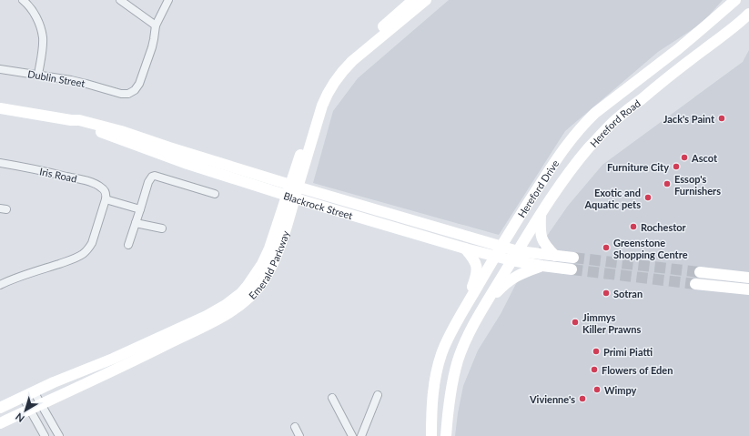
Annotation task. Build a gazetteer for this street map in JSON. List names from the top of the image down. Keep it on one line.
{"streets":{"street":["Dublin Street","Hereford Road","Iris Road","Hereford Drive","Blackrock Street","Emerald Parkway"]},"crossings":[["Hereford Road","Blackrock Street"],["Hereford Drive","Blackrock Street"],["Blackrock Street","Emerald Parkway"]],"places":["Jack's Paint","Ascot","Furniture City","Essop's Furnishers","Exotic and Aquatic pets","Rochestor","Greenstone Shopping Centre","Sotran","Jimmys Killer Prawns","Primi Piatti","Flowers of Eden","Wimpy","Vivienne's"],"north":"bottom left"}
